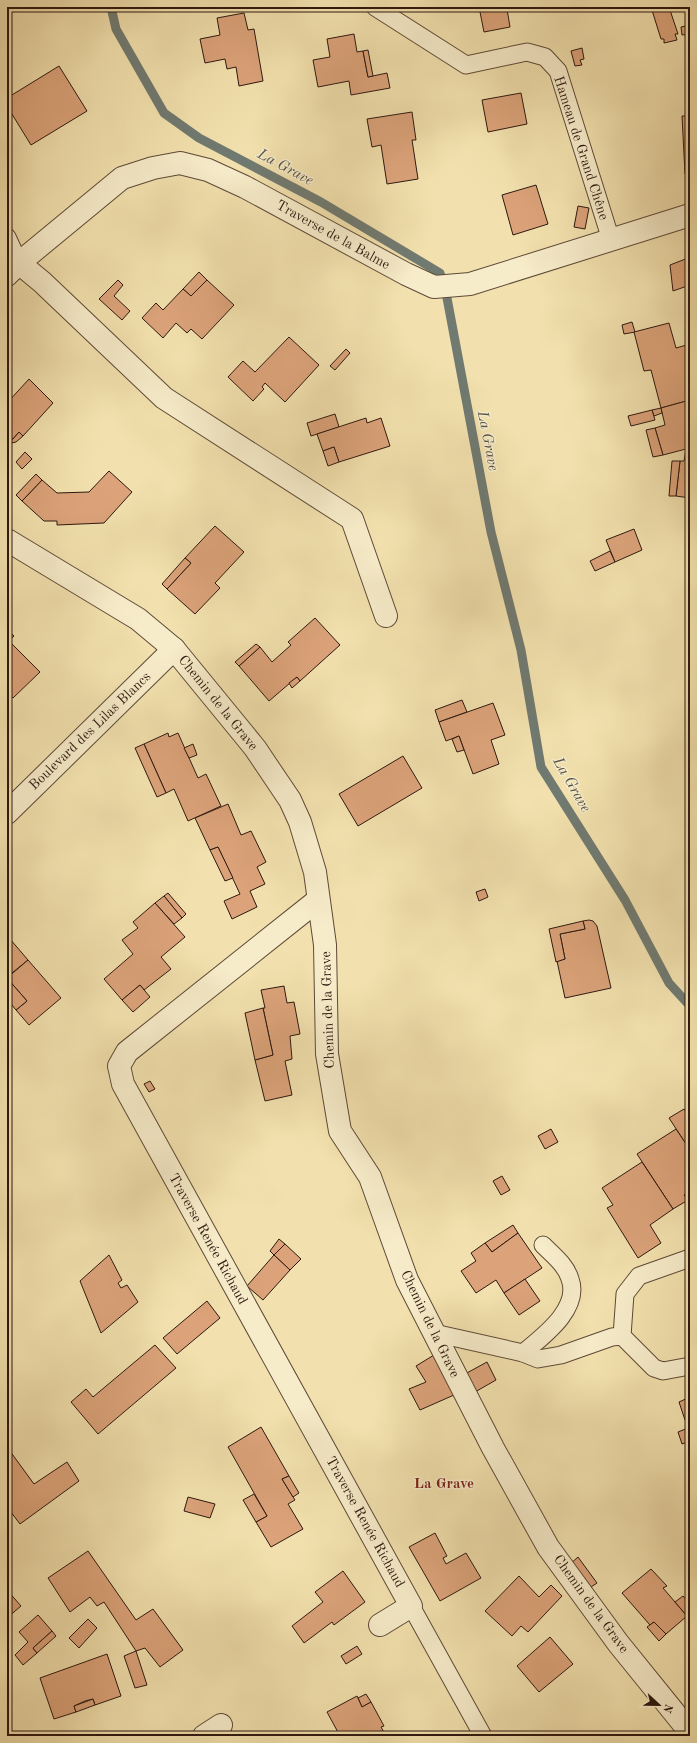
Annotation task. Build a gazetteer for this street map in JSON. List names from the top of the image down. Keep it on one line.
{"streets":{"street":["Traverse de la Balme","Chemin de la Grave","Boulevard des Lilas Blancs","Traverse Renée Richaud"],"lane":["Hameau de Grand Chêne"]},"crossings":[["Hameau de Grand Chêne","Traverse de la Balme"],["Chemin de la Grave","Boulevard des Lilas Blancs"],["Chemin de la Grave","Traverse Renée Richaud"]],"districts":["La Grave"],"water":["La Grave"],"north":"right"}
